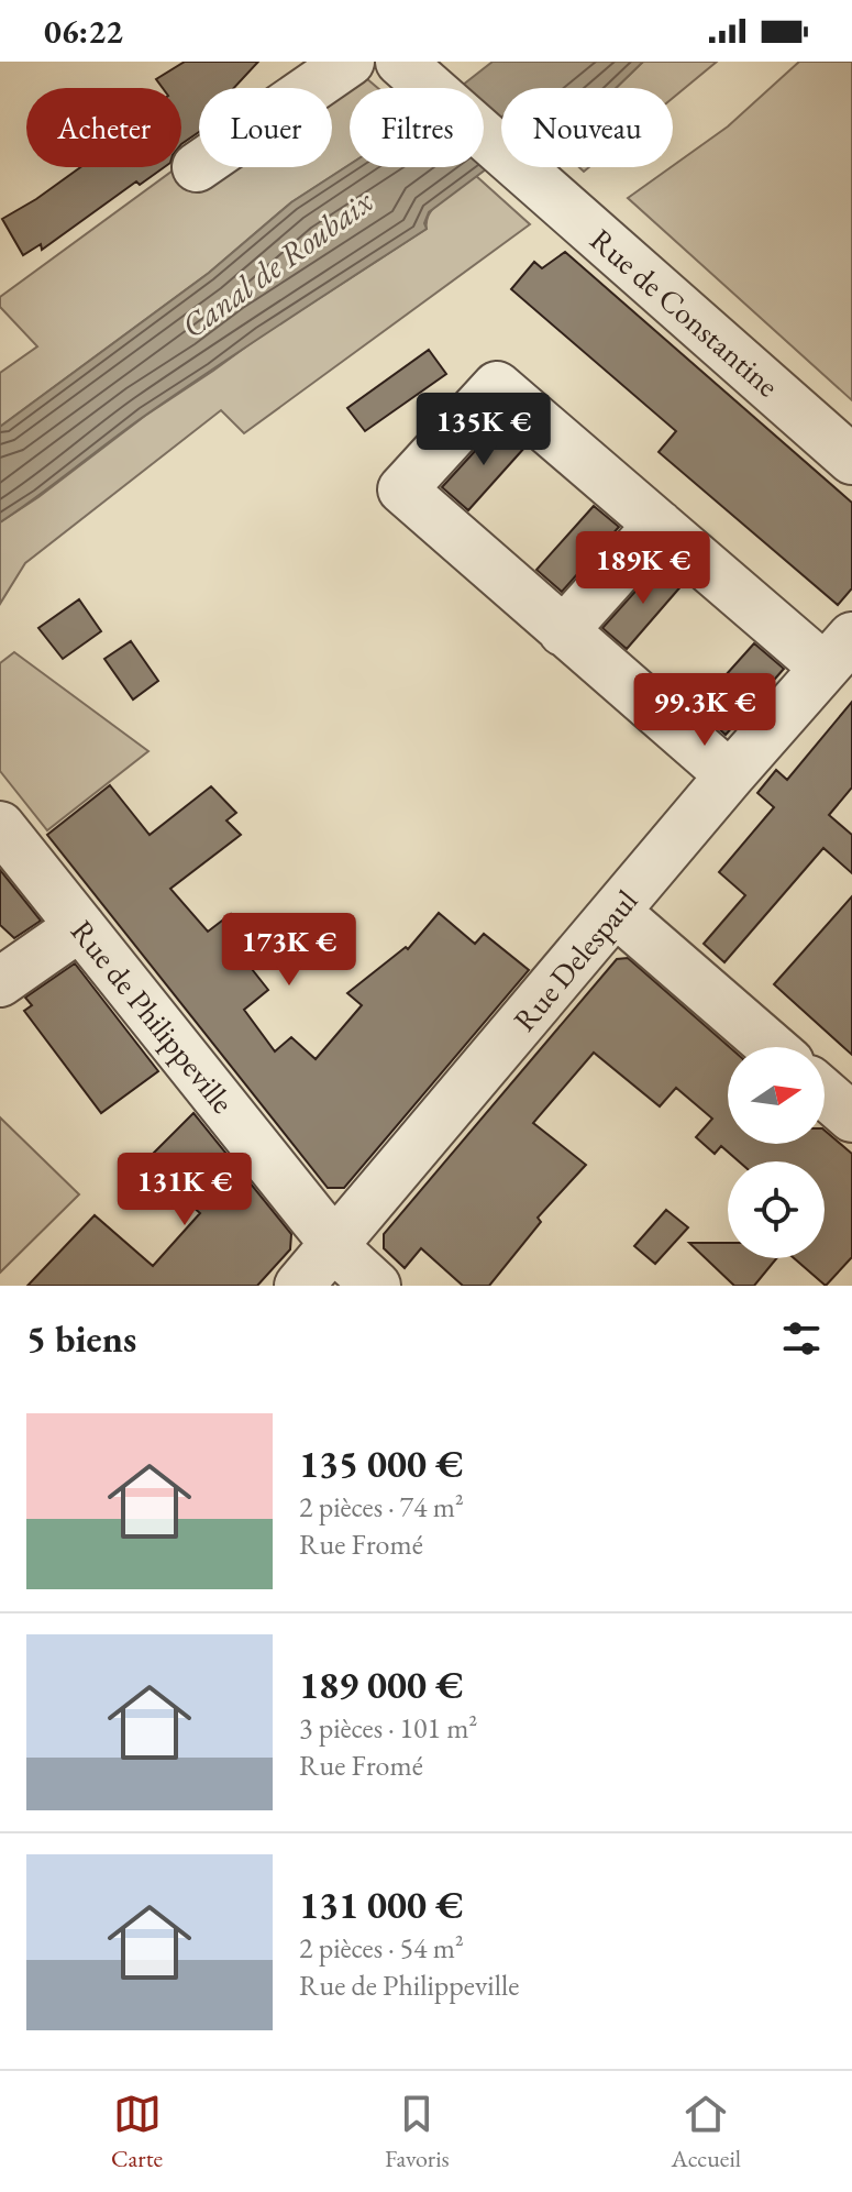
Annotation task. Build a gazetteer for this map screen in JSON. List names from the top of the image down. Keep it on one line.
{"streets":{"street":["Rue de Constantine","Rue Delespaul","Rue de Philippeville"]},"crossings":[["Rue Delespaul","Rue de Philippeville"]],"water":["Canal de Roubaix"],"north":"right","page":{"status":"06:22","chip":["Acheter","Louer","Filtres","Nouveau"],"price":["135K €","189K €","99.3K €","173K €","131K €"],"heading":"5 biens","list":[{"name":"135 000 €","note":"2 pièces · 74 m² · Rue Fromé"},{"name":"189 000 €","note":"3 pièces · 101 m² · Rue Fromé"},{"name":"131 000 €","note":"2 pièces · 54 m² · Rue de Philippeville"}],"tabs":["Carte","Favoris","Accueil"]}}
